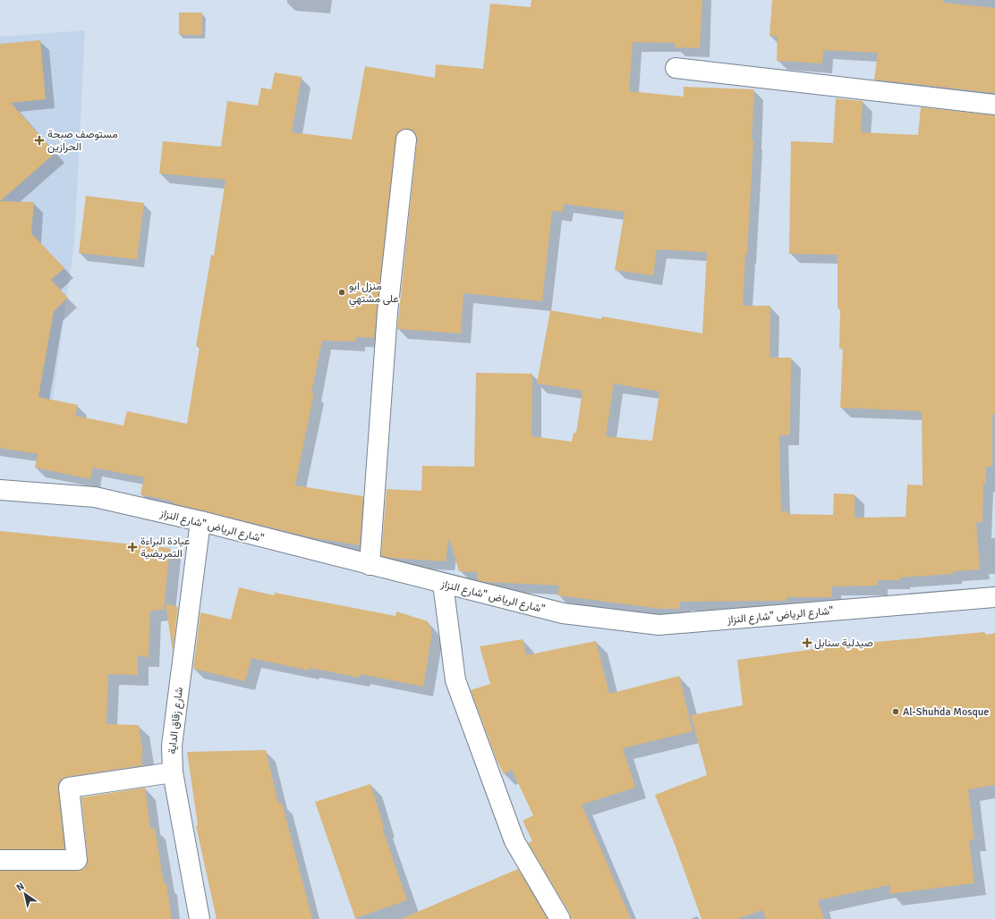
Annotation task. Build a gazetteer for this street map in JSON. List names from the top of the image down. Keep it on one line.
{"streets":{"street":["شارع الرياض \"شارع النزاز\"","شارع زقاق الداية"]},"crossings":[["شارع الرياض \"شارع النزاز\"","شارع زقاق الداية"]],"places":{"health":["مستوصف صبحة الحرازين","عيادة البراءة التمريضية","صيدلية سنابل"],"other":["منزل ابو على مشتهي","Al-Shuhda Mosque"]},"north":"top left"}
